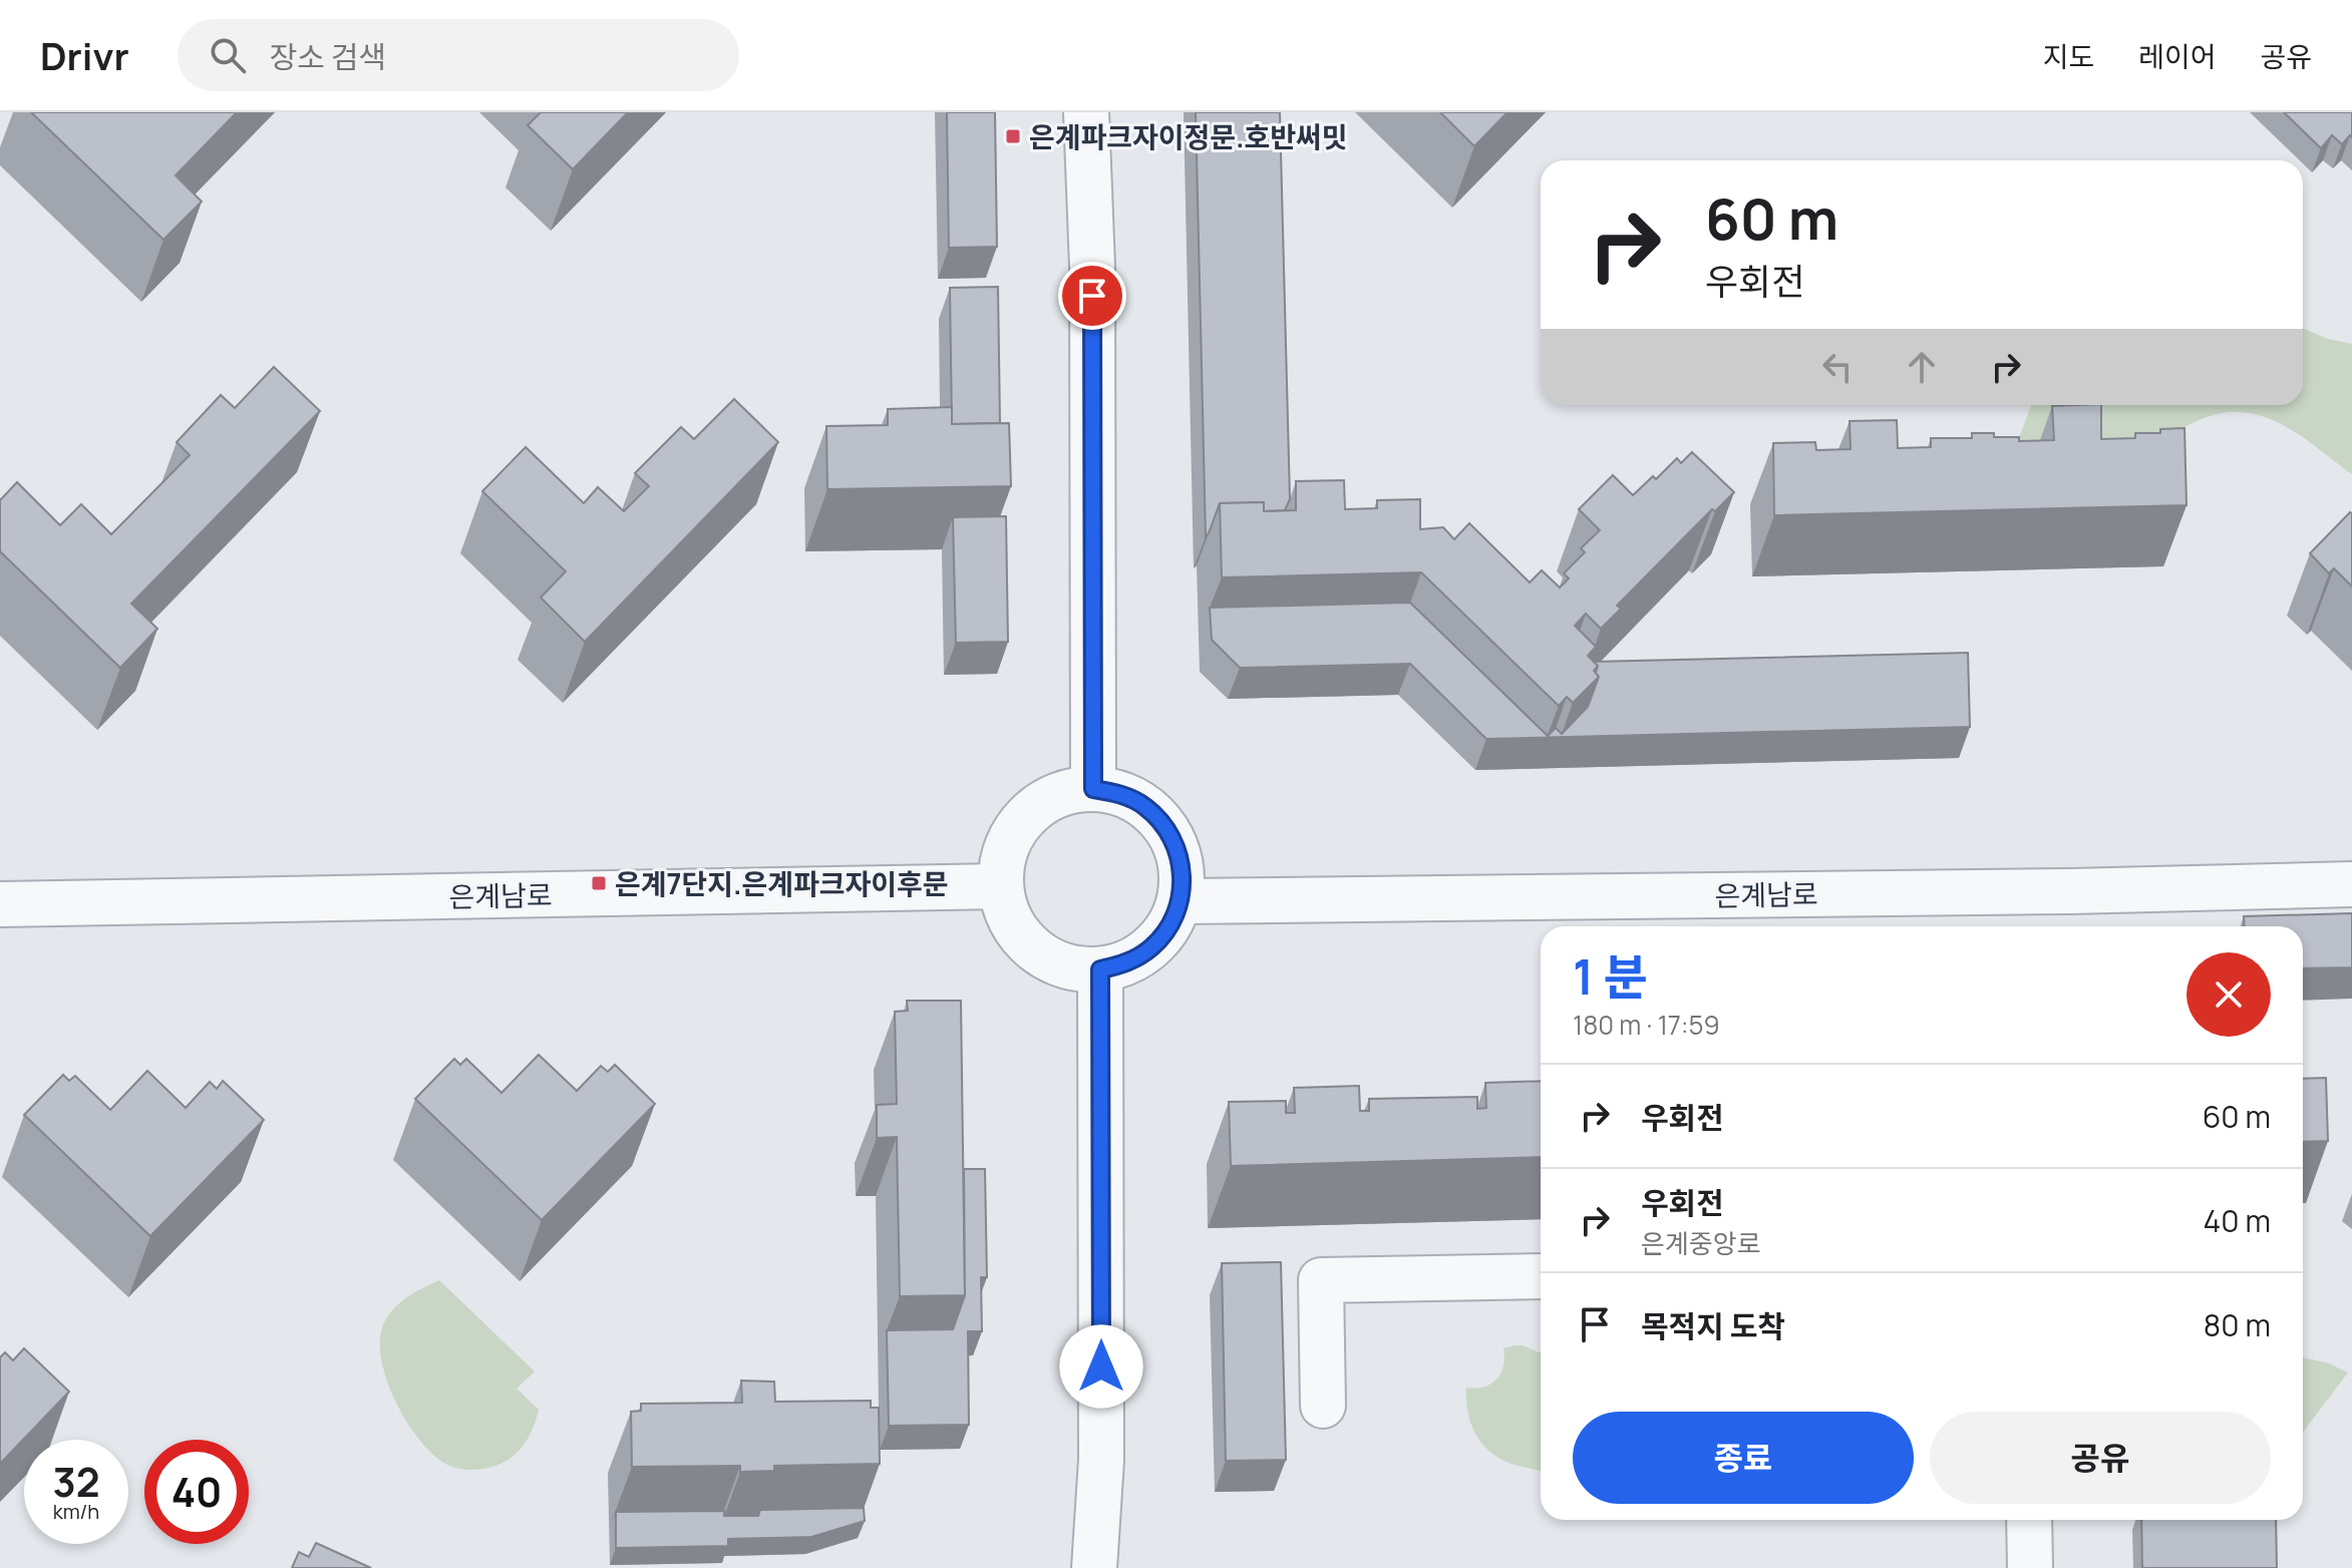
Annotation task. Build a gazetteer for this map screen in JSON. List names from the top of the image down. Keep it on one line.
{"streets":{"street":["은계남로"]},"places":{"transit":["은계파크자이정문.호반써밋","은계7단지.은계파크자이후문"]},"page":{"header":"Drivr","search":"장소 검색","nav":["지도","레이어","공유"],"turn":["60 m","우회전"],"heading":["1 분","180 m · 17:59"],"list":[{"name":"우회전","value":"60 m"},{"name":"우회전","note":"은계중앙로","value":"40 m"},{"name":"목적지 도착","value":"80 m"}],"buttons":["종료","공유"],"speed":"32 km/h","limit":"40"}}
